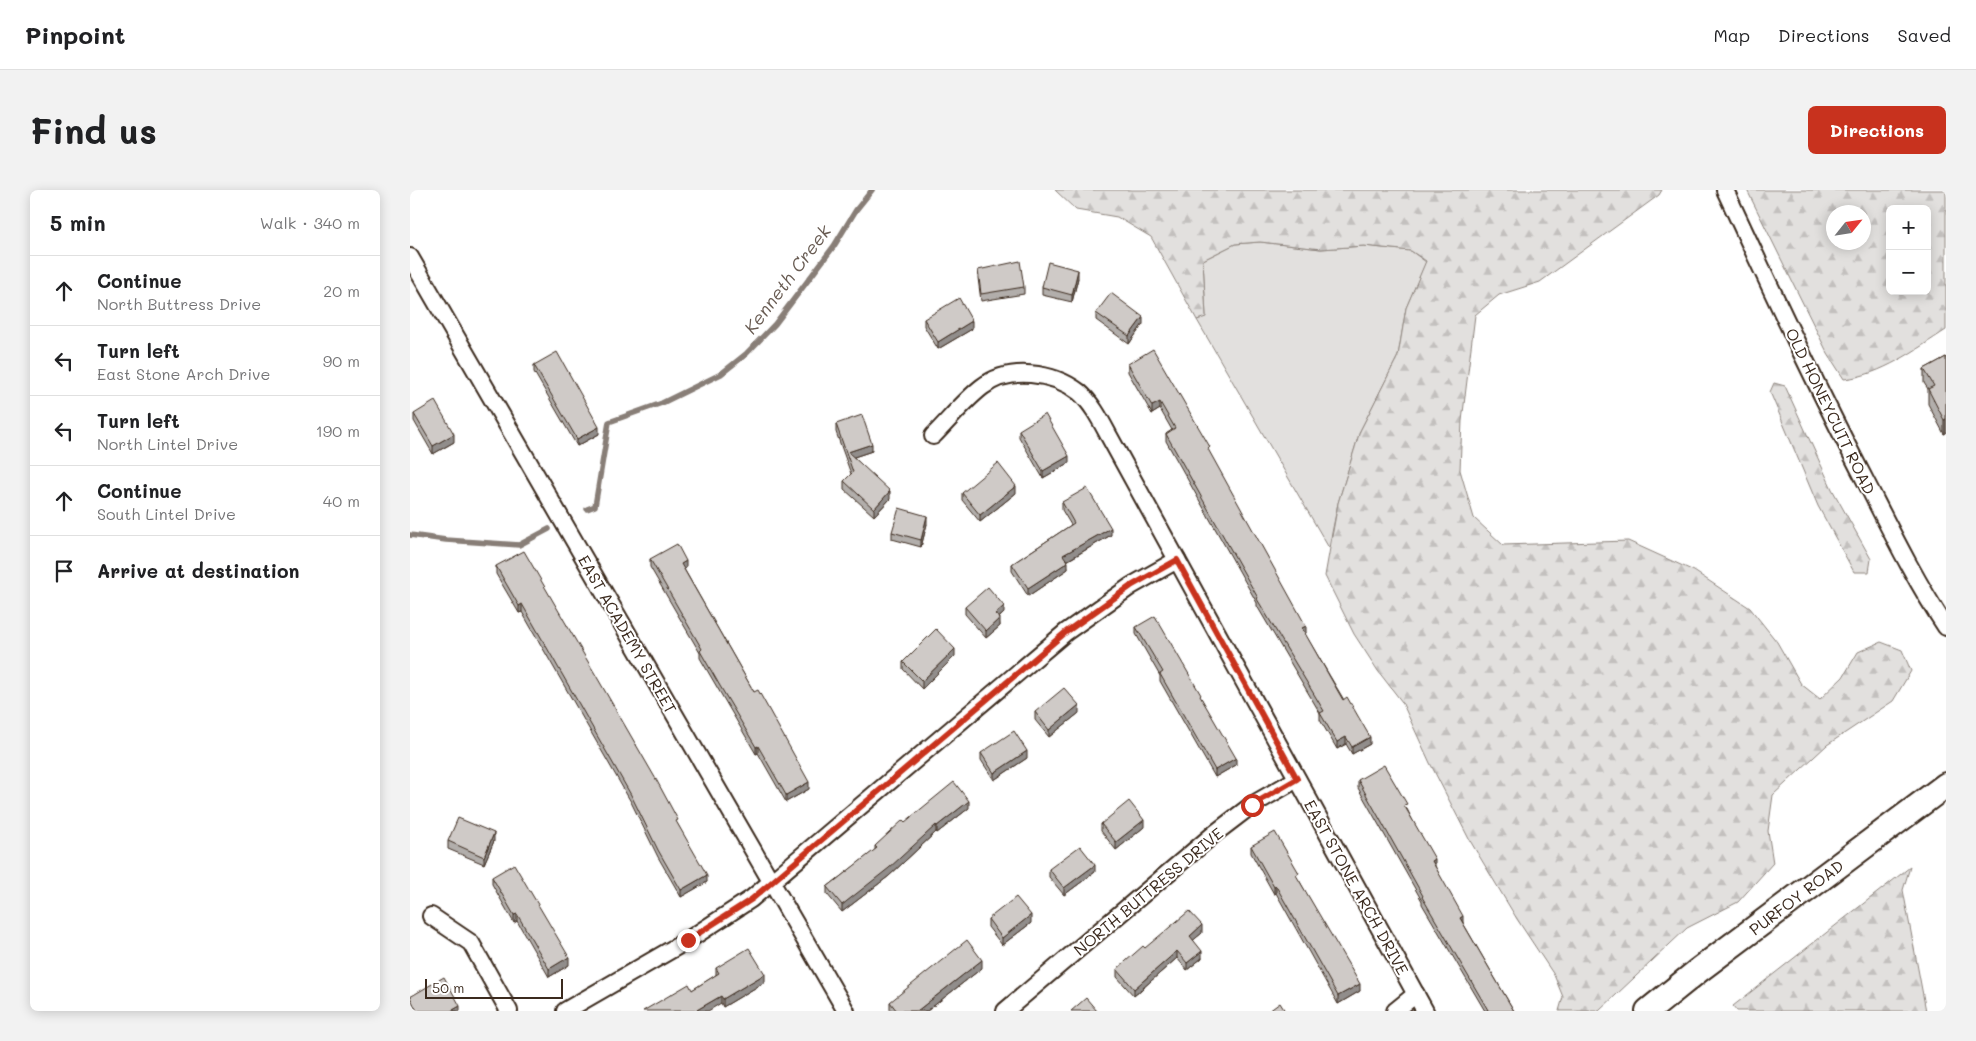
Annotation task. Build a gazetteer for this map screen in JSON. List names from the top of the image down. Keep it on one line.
{"streets":{"street":["OLD HONEYCUTT ROAD","EAST ACADEMY STREET","EAST STONE ARCH DRIVE","NORTH BUTTRESS DRIVE","PURFOY ROAD"]},"crossings":[["EAST STONE ARCH DRIVE","NORTH BUTTRESS DRIVE"]],"water":["Kenneth Creek"],"scale_bar":"50 m","north":"top right","page":{"header":"Pinpoint","nav":["Map","Directions","Saved"],"buttons":"Directions","title":"Find us","heading":["5 min","Walk · 340 m"],"map_buttons":["+","−"],"list":[["Continue","North Buttress Drive","20 m"],["Turn left","East Stone Arch Drive","90 m"],["Turn left","North Lintel Drive","190 m"],["Continue","South Lintel Drive","40 m"],"Arrive at destination"],"scale":"50 m"}}
